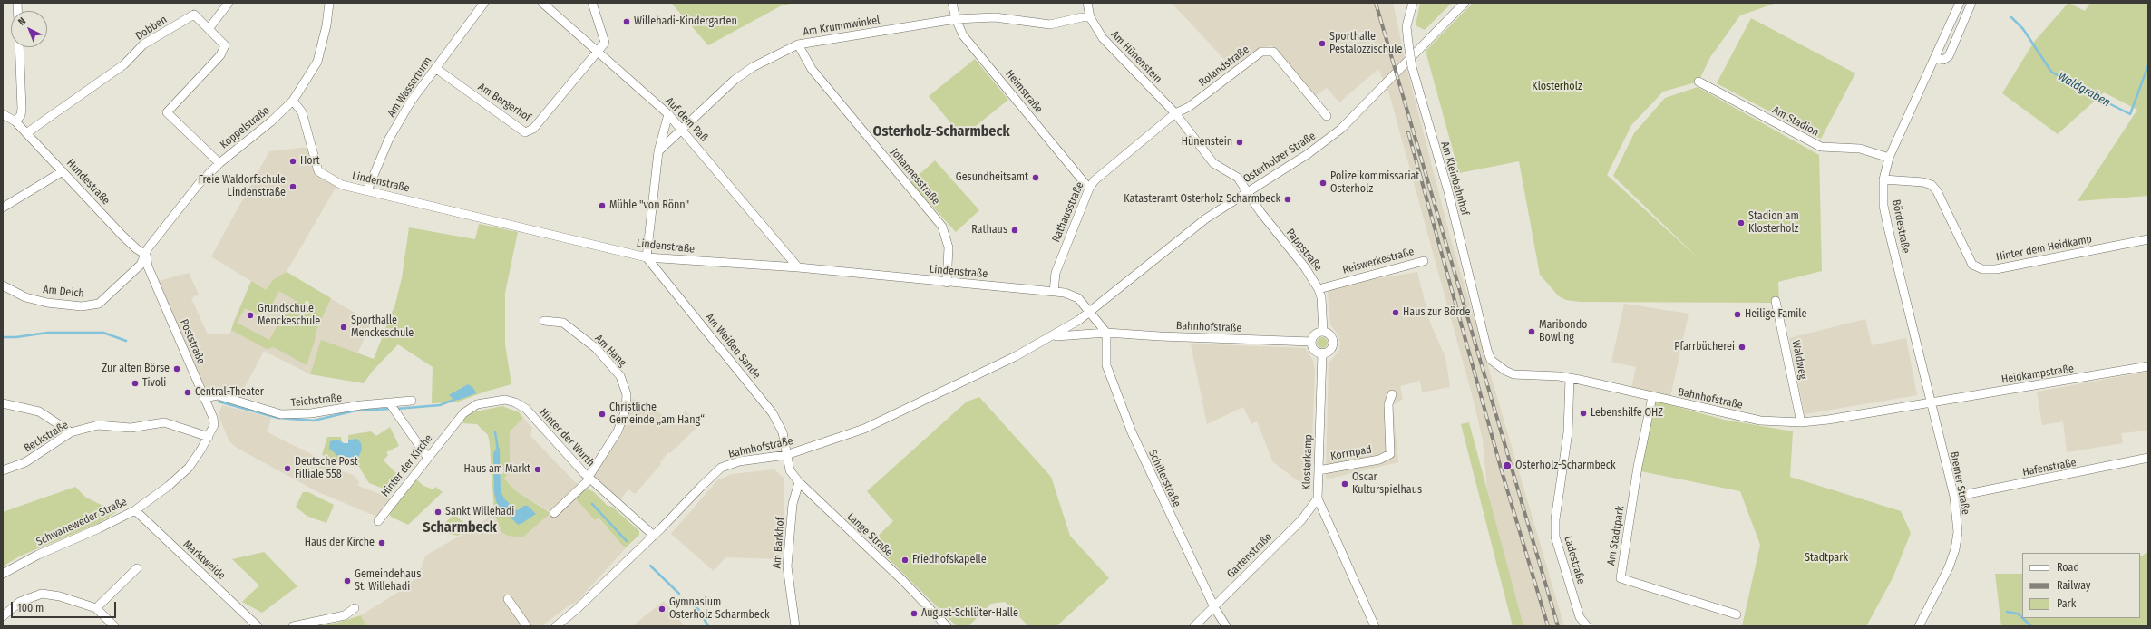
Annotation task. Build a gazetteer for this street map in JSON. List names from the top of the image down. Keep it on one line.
{"streets":{"street":["Am Krummwinkel","Dobben","Am Hünenstein","Rolandstraße","Am Wasserturm","Heimstraße","Am Bergerhof","Auf dem Paß","Am Stadion","Koppelstraße","Osterholzer Straße","Johannesstraße","Am Kleinbahnhof","Hundestraße","Lindenstraße","Rathausstraße","Bördestraße","Hinter dem Heidkamp","Pappstraße","Reiswerkestraße","Am Deich","Bahnhofstraße","Poststraße","Am Weißen Sande","Am Hang","Waldweg","Heidkampstraße","Teichstraße","Beckstraße","Hinter der Wurth","Korrnpad","Klosterkamp","Hinter der Kirche","Hafenstraße","Schillerstraße","Bremer Straße","Schwaneweder Straße","Lange Straße","Am Stadtpark","Am Barkhof","Gartenstraße","Marktweide","Ladestraße"]},"crossings":[["Am Krummwinkel","Heimstraße"],["Am Krummwinkel","Auf dem Paß"],["Am Krummwinkel","Johannesstraße"],["Dobben","Koppelstraße"],["Dobben","Hundestraße"],["Am Hünenstein","Rolandstraße"],["Am Hünenstein","Osterholzer Straße"],["Am Hünenstein","Rathausstraße"],["Am Hünenstein","Pappstraße"],["Rolandstraße","Rathausstraße"],["Am Wasserturm","Am Bergerhof"],["Am Wasserturm","Lindenstraße"],["Heimstraße","Rathausstraße"],["Am Bergerhof","Auf dem Paß"],["Auf dem Paß","Lindenstraße"],["Am Stadion","Bördestraße"],["Koppelstraße","Hundestraße"],["Koppelstraße","Lindenstraße"],["Koppelstraße","Am Deich"],["Koppelstraße","Poststraße"],["Osterholzer Straße","Lindenstraße"],["Osterholzer Straße","Pappstraße"],["Osterholzer Straße","Bahnhofstraße"],["Johannesstraße","Lindenstraße"],["Am Kleinbahnhof","Bahnhofstraße"],["Hundestraße","Am Deich"],["Hundestraße","Poststraße"],["Lindenstraße","Rathausstraße"],["Lindenstraße","Bahnhofstraße"],["Lindenstraße","Am Weißen Sande"],["Bördestraße","Hinter dem Heidkamp"],["Bördestraße","Bahnhofstraße"],["Bördestraße","Heidkampstraße"],["Bördestraße","Bremer Straße"],["Pappstraße","Reiswerkestraße"],["Pappstraße","Bahnhofstraße"],["Pappstraße","Klosterkamp"],["Am Deich","Poststraße"],["Bahnhofstraße","Am Weißen Sande"],["Bahnhofstraße","Waldweg"],["Bahnhofstraße","Heidkampstraße"],["Bahnhofstraße","Hinter der Wurth"],["Bahnhofstraße","Klosterkamp"],["Bahnhofstraße","Schillerstraße"],["Bahnhofstraße","Bremer Straße"],["Bahnhofstraße","Lange Straße"],["Bahnhofstraße","Am Stadtpark"],["Bahnhofstraße","Ladestraße"],["Poststraße","Teichstraße"],["Poststraße","Beckstraße"],["Poststraße","Schwaneweder Straße"],["Am Weißen Sande","Lange Straße"],["Am Hang","Hinter der Wurth"],["Heidkampstraße","Bremer Straße"],["Beckstraße","Schwaneweder Straße"],["Hinter der Wurth","Hinter der Kirche"],["Korrnpad","Klosterkamp"],["Klosterkamp","Gartenstraße"],["Hafenstraße","Bremer Straße"],["Schillerstraße","Gartenstraße"],["Schwaneweder Straße","Marktweide"],["Lange Straße","Am Barkhof"]],"districts":["Osterholz-Scharmbeck","Scharmbeck"],"water":["Waldgraben"],"parks":["Klosterholz","Stadtpark"],"places":["Willehadi-Kindergarten","Sporthalle Pestalozzischule","Hünenstein","Hort","Gesundheitsamt","Polizeikommissariat Osterholz","Freie Waldorfschule Lindenstraße","Katasteramt Osterholz-Scharmbeck","Mühle \"von Rönn\"","Stadion am Klosterholz","Rathaus","Haus zur Börde","Heilige Famile","Grundschule Menckeschule","Sporthalle Menckeschule","Maribondo Bowling","Pfarrbücherei","Zur alten Börse","Tivoli","Central-Theater","Lebenshilfe OHZ","Christliche Gemeinde „am Hang“","Osterholz-Scharmbeck","Deutsche Post Filliale 558","Haus am Markt","Oscar Kulturspielhaus","Sankt Willehadi","Haus der Kirche","Friedhofskapelle","Gemeindehaus St. Willehadi","Gymnasium Osterholz-Scharmbeck","August-Schlüter-Halle"],"legend":["Road","Railway","Park"],"scale_bar":"100 m","north":"top left"}
